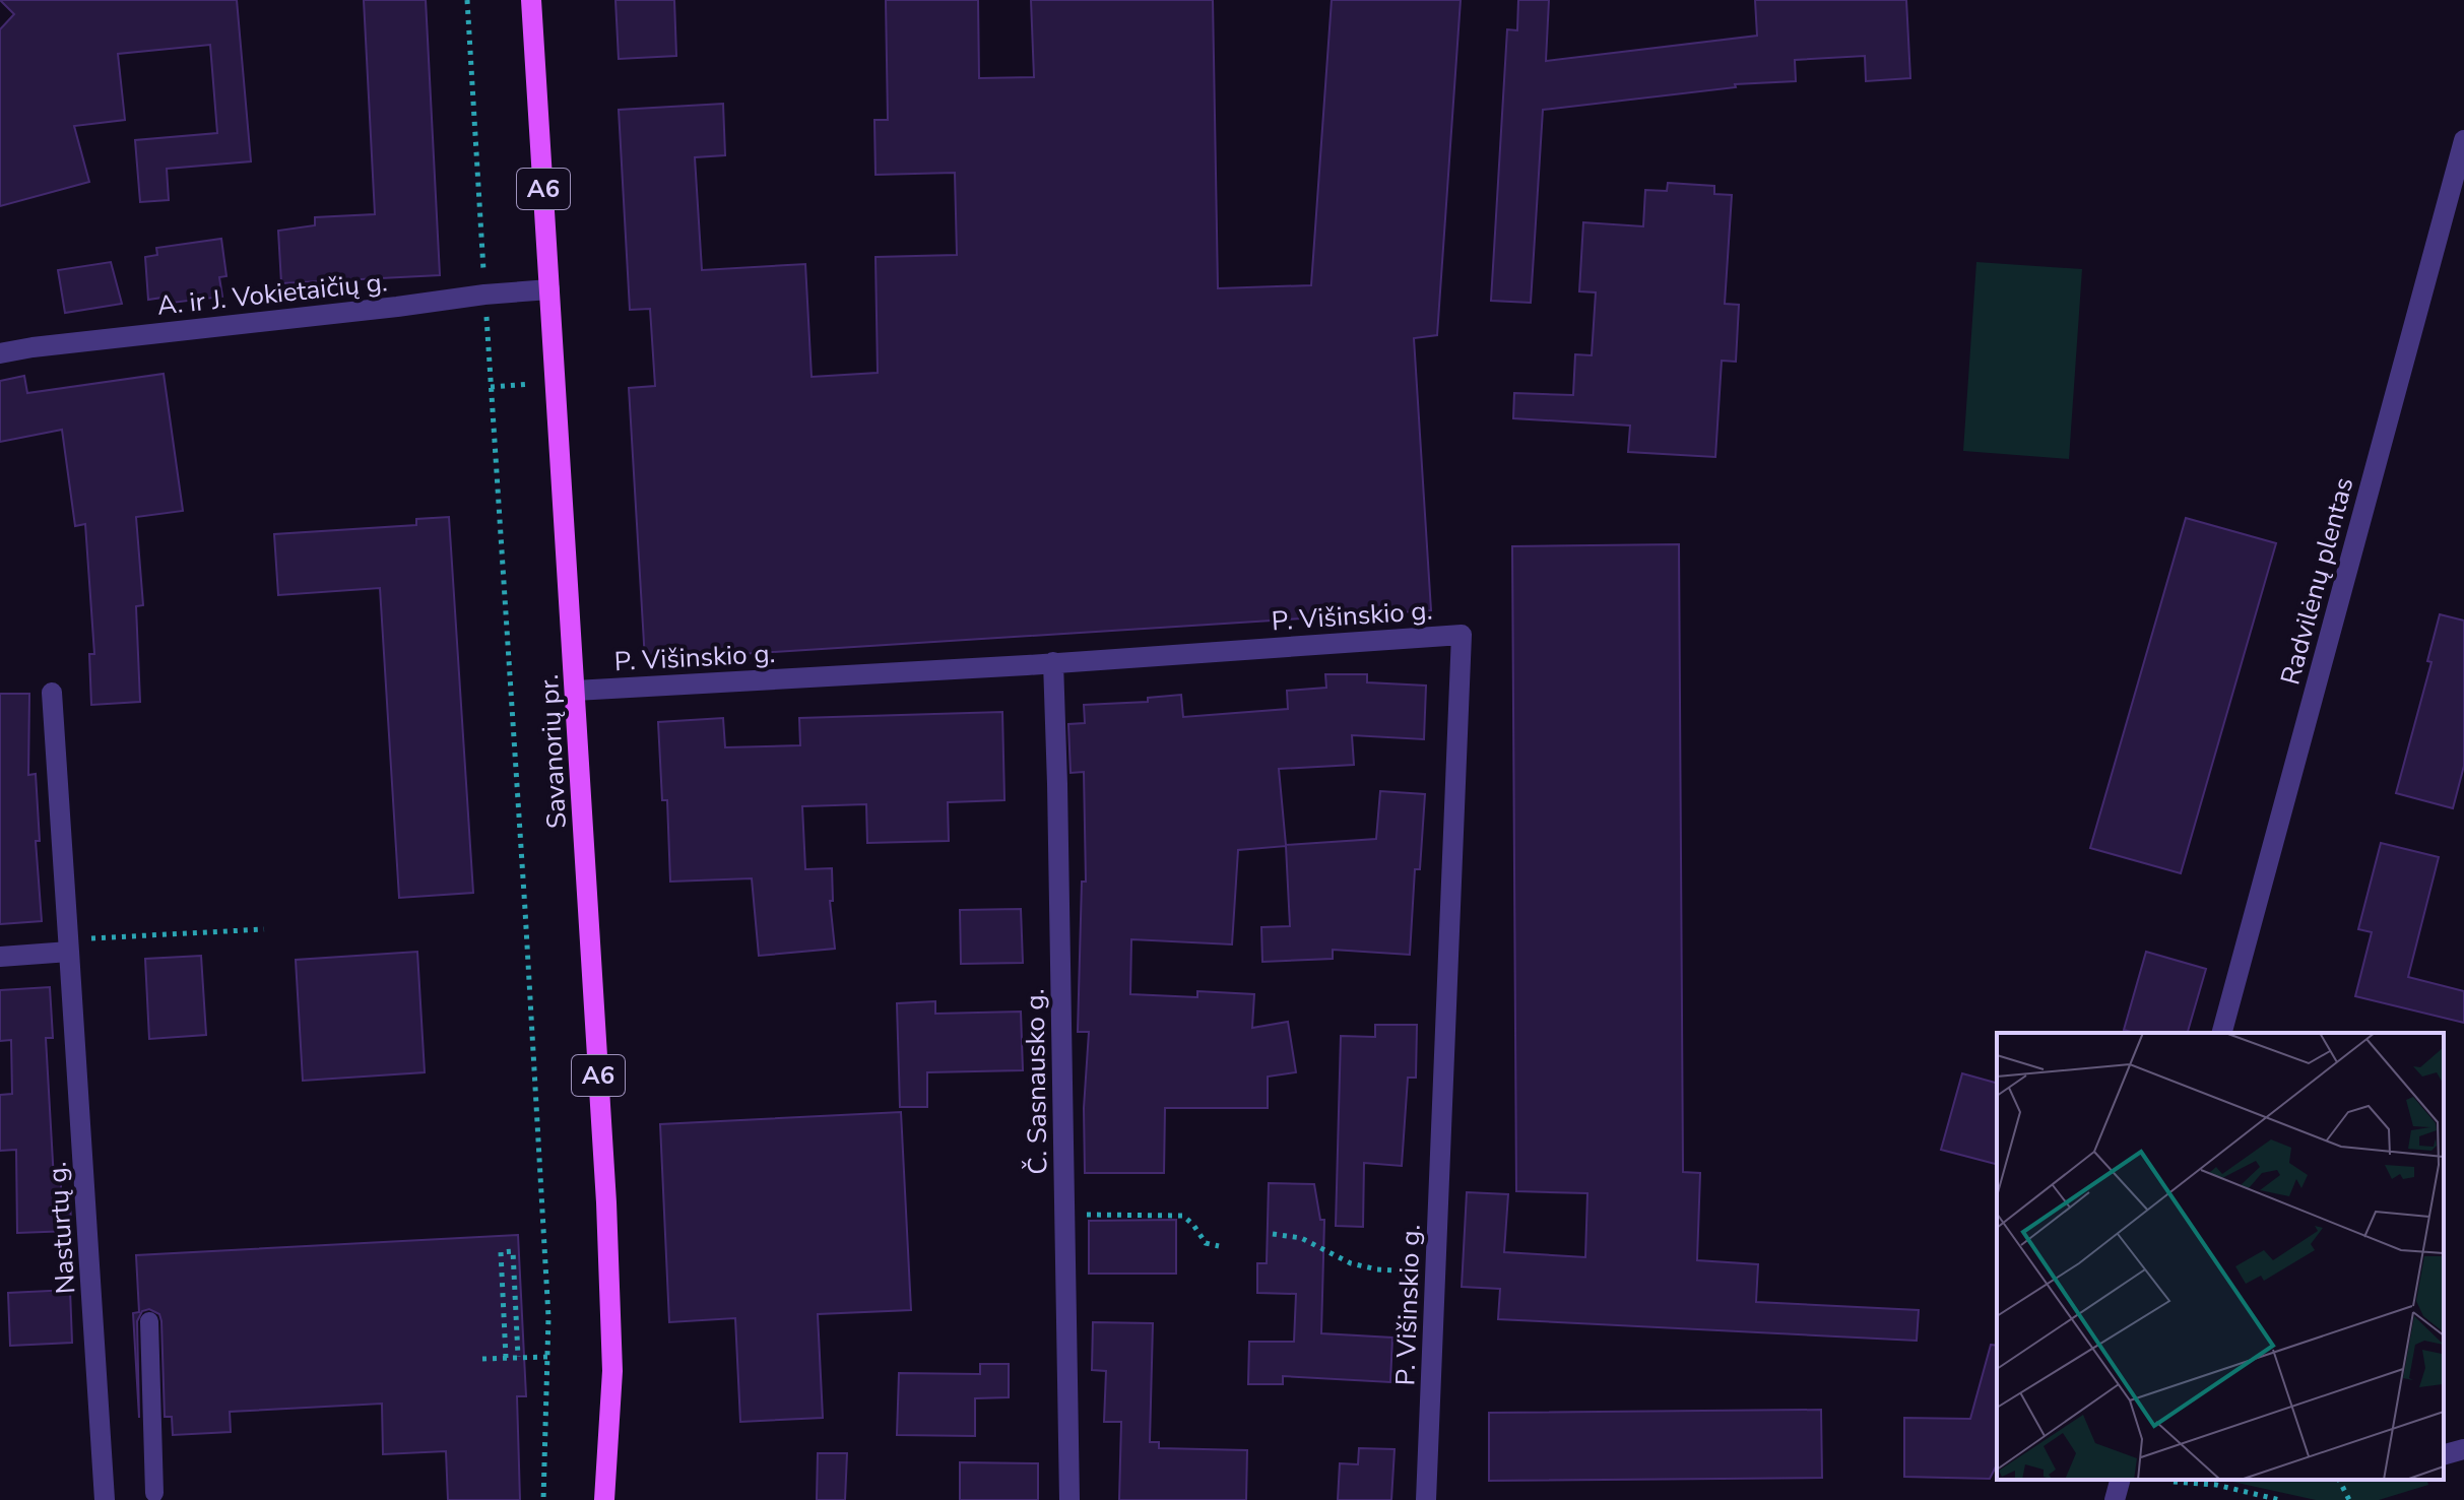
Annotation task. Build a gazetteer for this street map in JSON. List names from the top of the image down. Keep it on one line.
{"streets":{"main road":["A6","Savanorių pr."],"street":["A. ir J. Vokietaičių g.","Radvilėnų plentas","P. Višinskio g.","Č. Sasnausko g.","Nasturtų g."]},"crossings":[["A. ir J. Vokietaičių g.","Savanorių pr."],["P. Višinskio g.","Savanorių pr."],["P. Višinskio g.","Č. Sasnausko g."]]}
